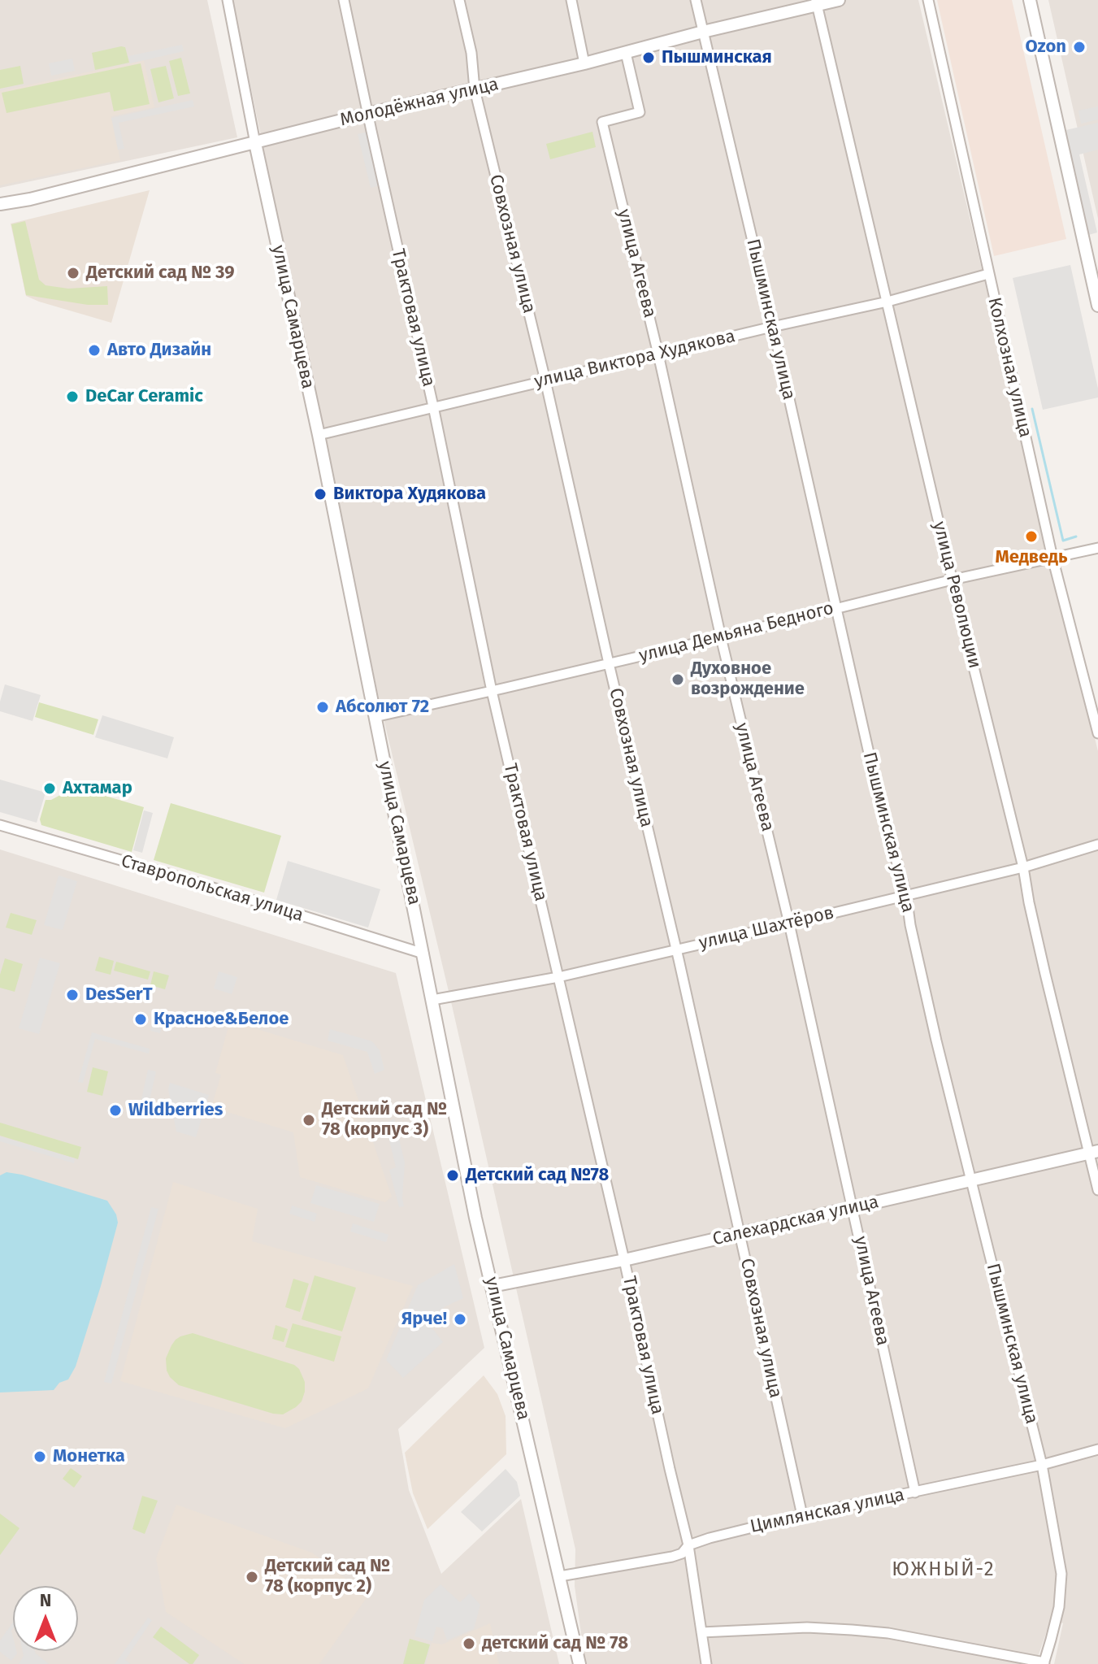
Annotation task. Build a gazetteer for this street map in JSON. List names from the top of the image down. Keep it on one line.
{"streets":{"street":["Молодёжная улица","Совхозная улица","улица Агеева","улица Самарцева","Трактовая улица","Пышминская улица","улица Виктора Худякова","Колхозная улица","улица Революции","улица Демьяна Бедного","Ставропольская улица","улица Шахтёров","Салехардская улица","Цимлянская улица"]},"crossings":[["Молодёжная улица","Совхозная улица"],["Молодёжная улица","улица Агеева"],["Молодёжная улица","улица Самарцева"],["Молодёжная улица","Трактовая улица"],["Молодёжная улица","Пышминская улица"],["Молодёжная улица","улица Революции"],["Совхозная улица","улица Виктора Худякова"],["Совхозная улица","улица Демьяна Бедного"],["Совхозная улица","улица Шахтёров"],["Совхозная улица","Салехардская улица"],["Совхозная улица","Цимлянская улица"],["улица Агеева","улица Виктора Худякова"],["улица Агеева","улица Демьяна Бедного"],["улица Агеева","улица Шахтёров"],["улица Агеева","Салехардская улица"],["улица Агеева","Цимлянская улица"],["улица Самарцева","улица Виктора Худякова"],["улица Самарцева","улица Демьяна Бедного"],["улица Самарцева","Ставропольская улица"],["улица Самарцева","улица Шахтёров"],["улица Самарцева","Салехардская улица"],["улица Самарцева","Цимлянская улица"],["Трактовая улица","улица Виктора Худякова"],["Трактовая улица","улица Демьяна Бедного"],["Трактовая улица","улица Шахтёров"],["Трактовая улица","Салехардская улица"],["Трактовая улица","Цимлянская улица"],["Пышминская улица","улица Виктора Худякова"],["Пышминская улица","улица Демьяна Бедного"],["Пышминская улица","улица Шахтёров"],["Пышминская улица","Салехардская улица"],["Пышминская улица","Цимлянская улица"],["улица Виктора Худякова","Колхозная улица"],["улица Виктора Худякова","улица Революции"],["Колхозная улица","улица Демьяна Бедного"],["улица Революции","улица Демьяна Бедного"],["улица Революции","улица Шахтёров"],["улица Революции","Салехардская улица"]],"districts":["ЮЖНЫЙ-2"],"places":["Ozon","Пышминская","Детский сад № 39","Авто Дизайн","DeCar Ceramic","Виктора Худякова","Медведь","Духовное возрождение","Абсолют 72","Ахтамар","DesSerT","Красное&Белое","Wildberries","Детский сад № 78 (корпус 3)","Детский сад №78","Ярче!","Монетка","Детский сад № 78 (корпус 2)","детский сад № 78"],"north":"top"}
